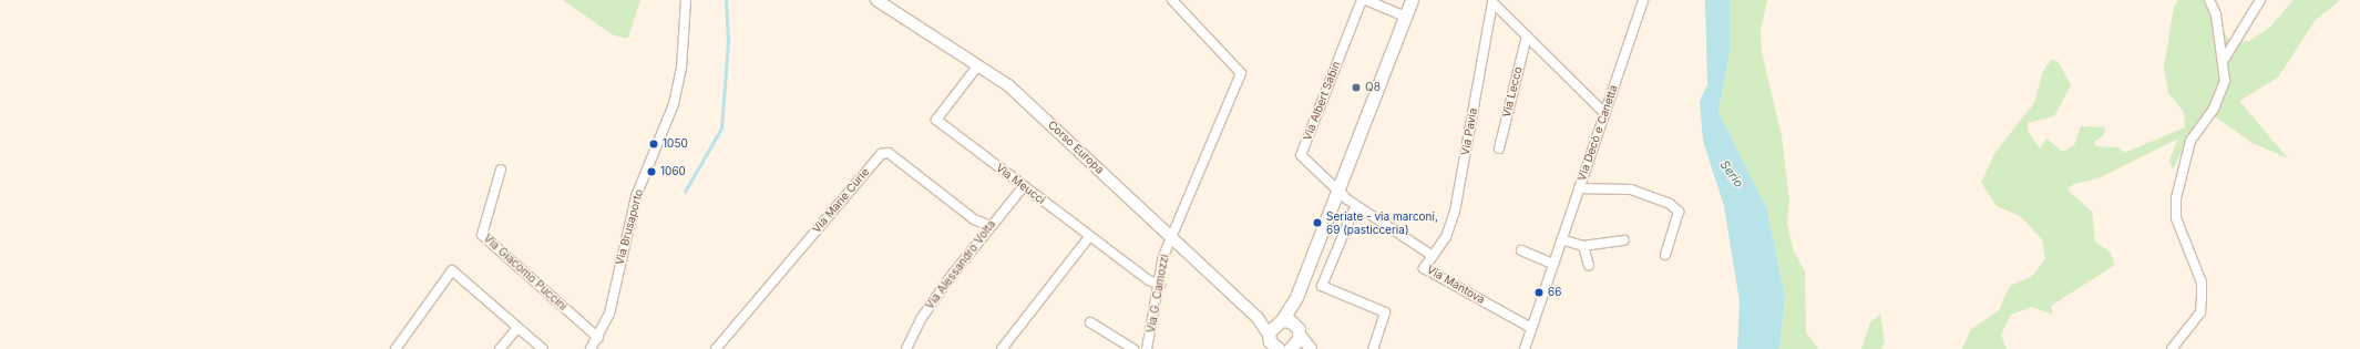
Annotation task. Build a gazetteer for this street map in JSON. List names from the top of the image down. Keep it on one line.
{"streets":{"main road":["Corso Europa"],"street":["Via Lecco","Via Albert Sabin","Via Pavia","Via Decò e Canetta","Via Meucci","Via Marie Curie","Via Brusaporto","Via Alessandro Volta","Via Giacomo Puccini","Via Mantova","Via G. Camozzi"]},"crossings":[["Via Lecco","Via Pavia"],["Via Albert Sabin","Via Mantova"],["Via Pavia","Via Mantova"],["Via Decò e Canetta","Via Mantova"],["Corso Europa","Via Meucci"],["Corso Europa","Via G. Camozzi"],["Via Meucci","Via Alessandro Volta"],["Via Meucci","Via G. Camozzi"],["Via Marie Curie","Via Alessandro Volta"],["Via Brusaporto","Via Giacomo Puccini"]],"water":["Serio"],"places":["Q8","1050","1060","Seriate - via marconi, 69 (pasticceria)","66"]}
